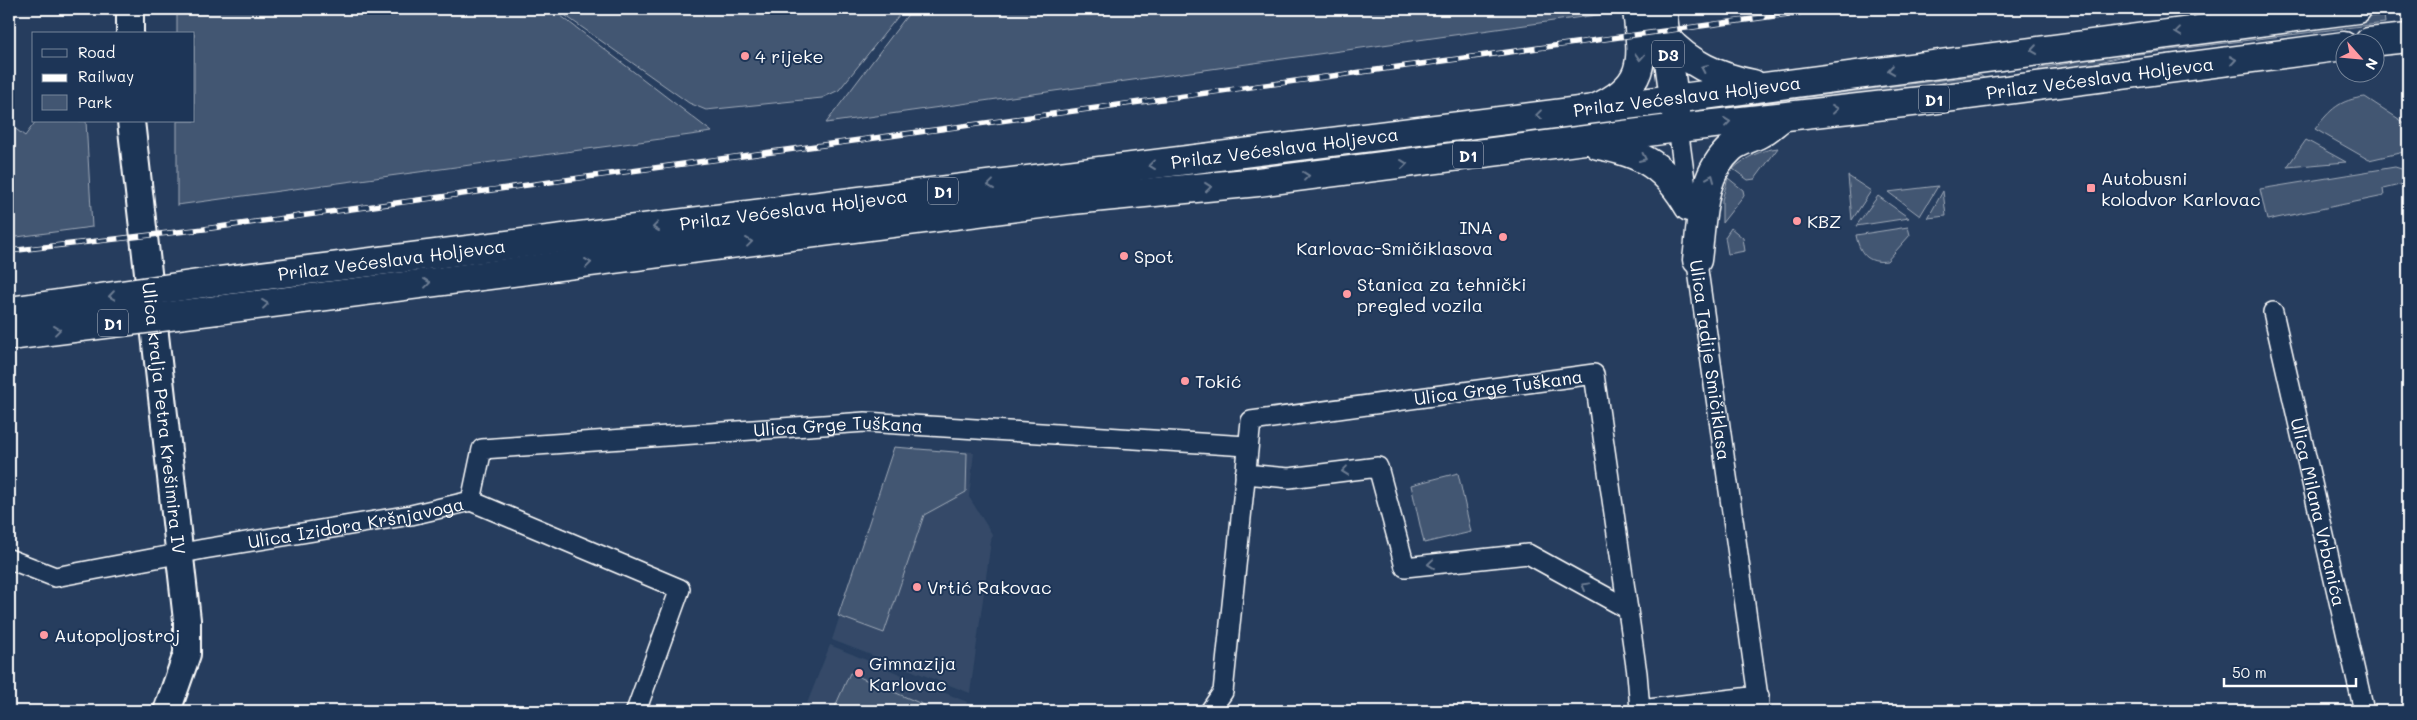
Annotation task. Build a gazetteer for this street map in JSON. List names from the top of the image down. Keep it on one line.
{"streets":{"main road":["D3","Prilaz Većeslava Holjevca","D1","Ulica Tadije Smičiklasa"],"street":["Ulica Grge Tuškana","Ulica kralja Petra Krešimira IV","Ulica Milana Vrbanića","Ulica Izidora Kršnjavoga"]},"crossings":[["Prilaz Većeslava Holjevca","Ulica Tadije Smičiklasa"],["Ulica Tadije Smičiklasa","Ulica Grge Tuškana"],["Ulica Grge Tuškana","Ulica Izidora Kršnjavoga"],["Ulica kralja Petra Krešimira IV","Ulica Izidora Kršnjavoga"]],"places":{"other":["4 rijeke","KBZ","INA Karlovac-Smičiklasova","Spot","Stanica za tehnički pregled vozila","Tokić","Vrtić Rakovac","Autopoljostroj","Gimnazija Karlovac"],"transit":["Autobusni kolodvor Karlovac"]},"legend":["Road","Railway","Park"],"scale_bar":"50 m","north":"bottom right"}
